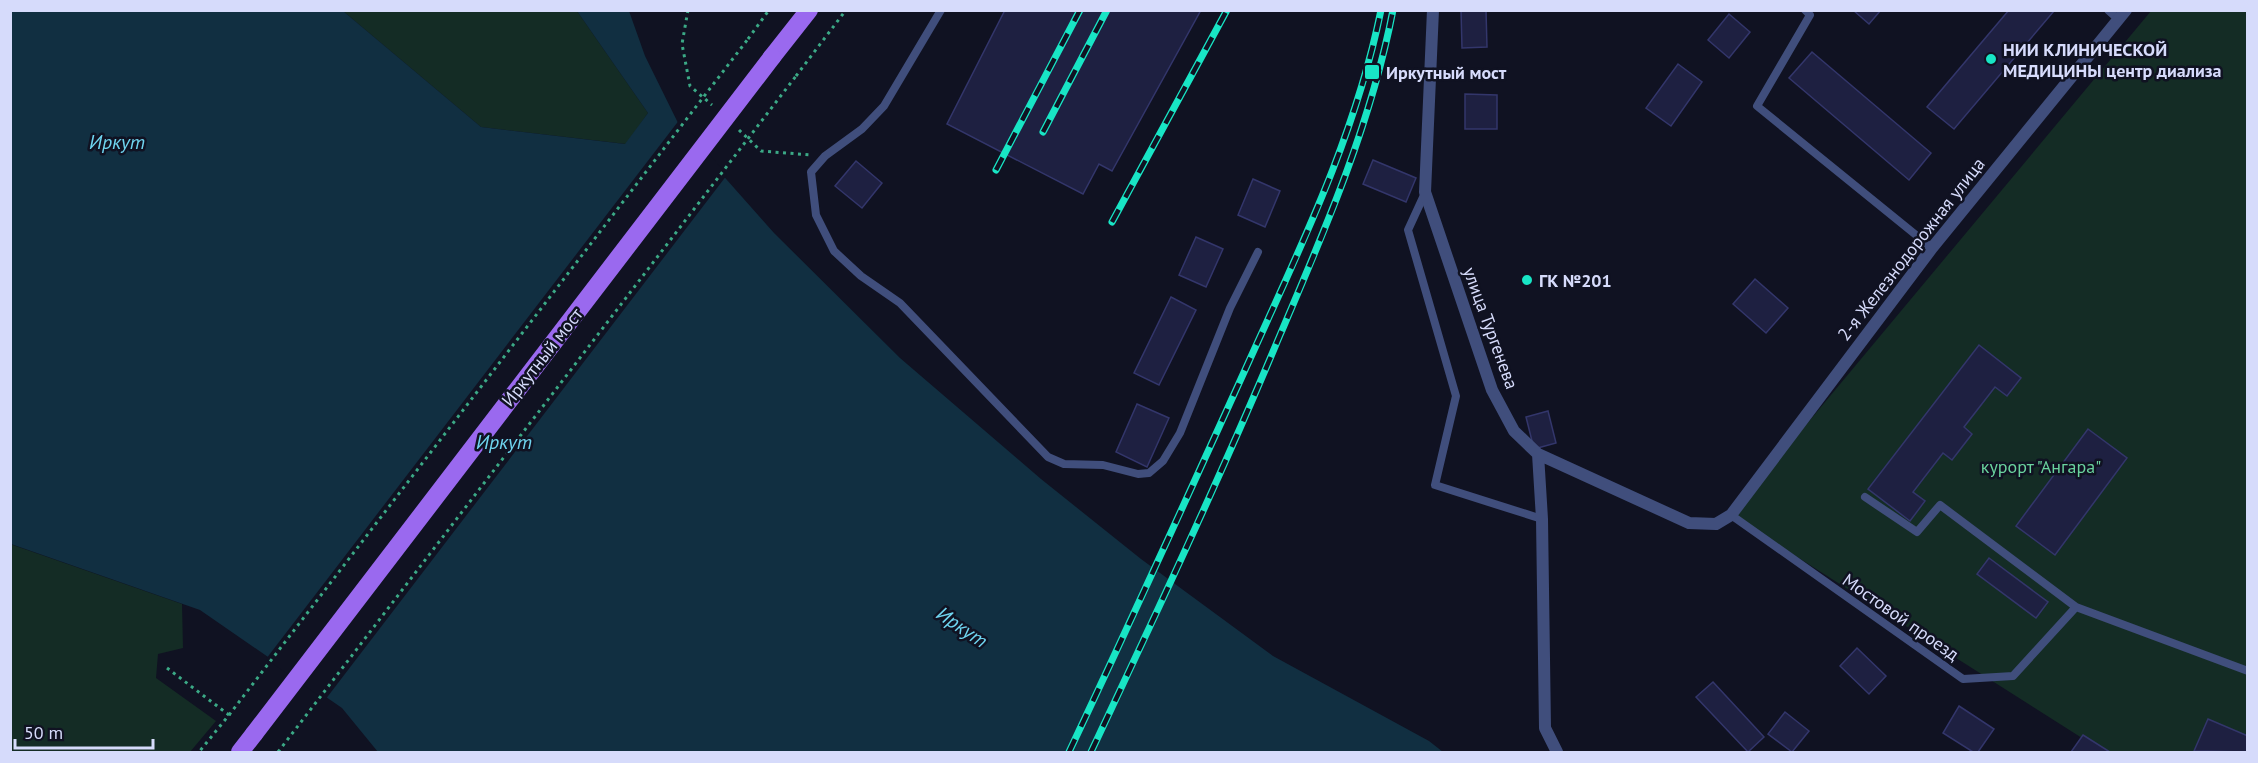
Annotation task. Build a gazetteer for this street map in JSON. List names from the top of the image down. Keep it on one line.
{"streets":{"main road":["Иркутный мост"],"street":["2-я Железнодорожная улица","улица Тургенева"],"lane":["Мостовой проезд"]},"crossings":[["2-я Железнодорожная улица","улица Тургенева"],["2-я Железнодорожная улица","Мостовой проезд"],["улица Тургенева","Мостовой проезд"]],"water":["Иркут"],"parks":["курорт \"Ангара\""],"places":{"other":["НИИ КЛИНИЧЕСКОЙ МЕДИЦИНЫ центр диализа","ГК №201"],"transit":["Иркутный мост"]},"scale_bar":"50 m"}
